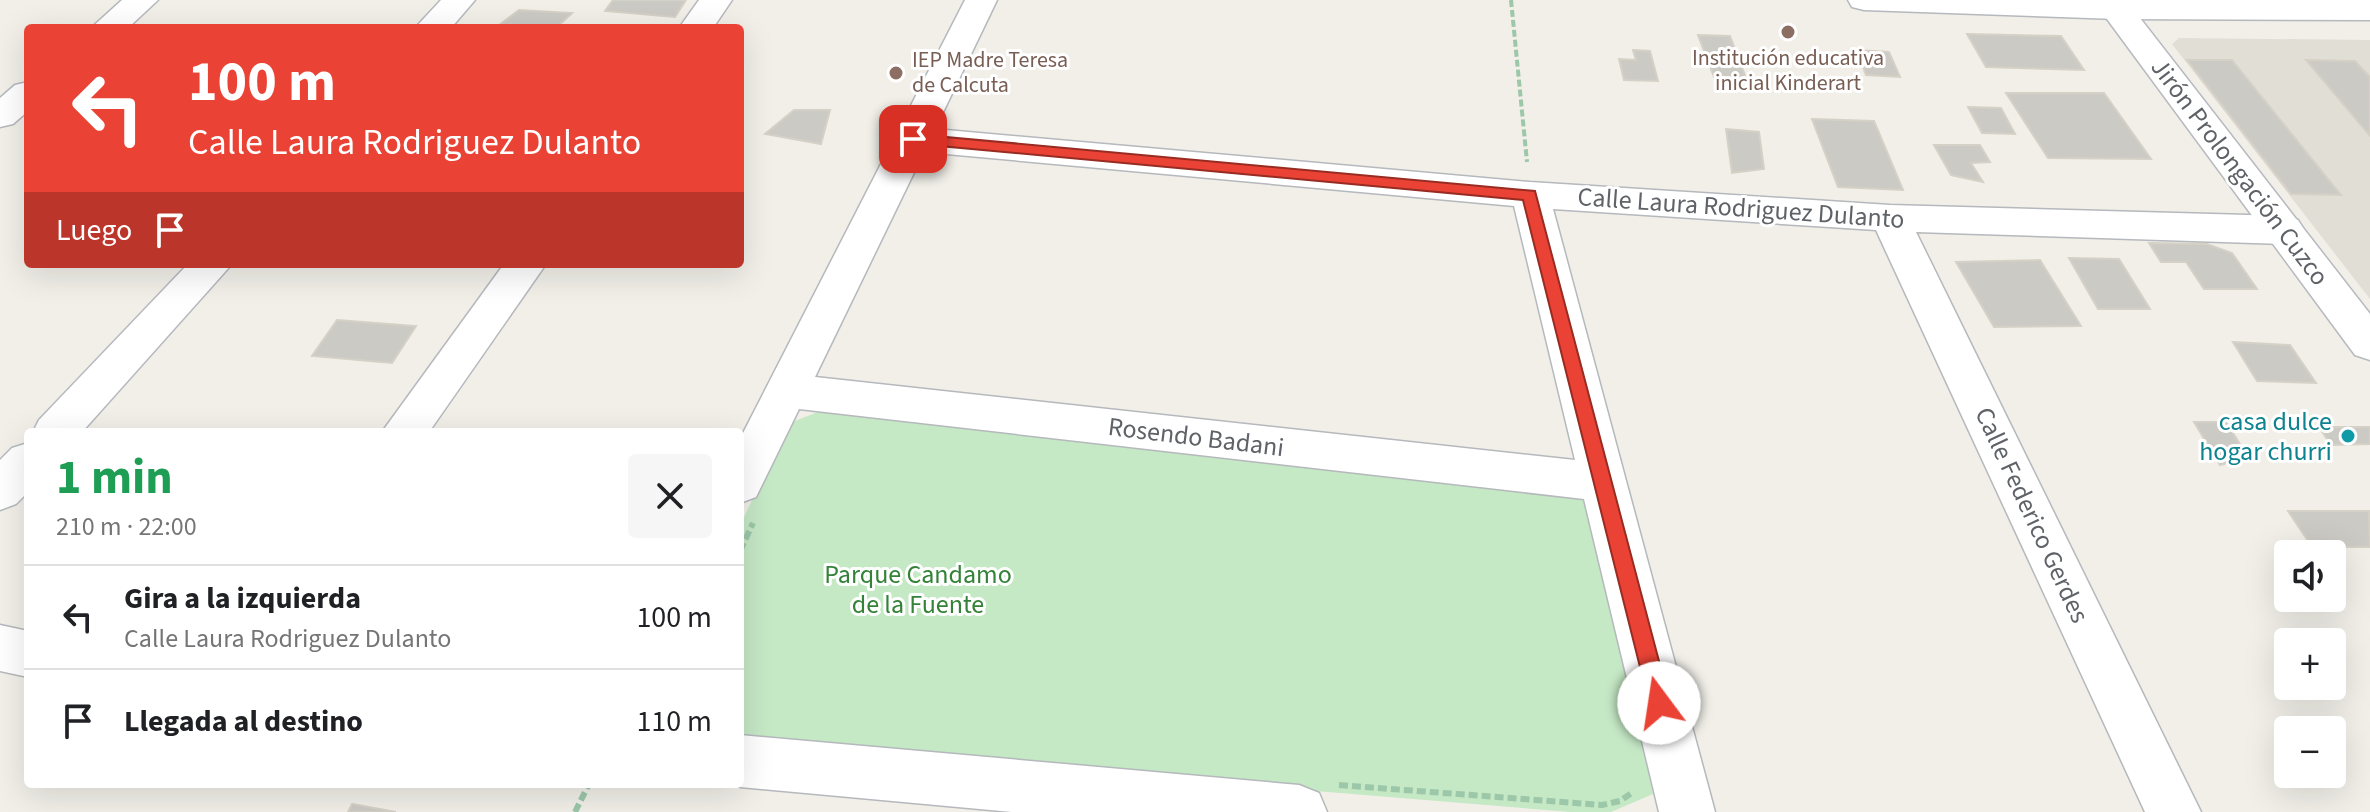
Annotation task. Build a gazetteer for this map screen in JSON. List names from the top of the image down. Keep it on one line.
{"streets":{"street":["Jirón Prolongación Cuzco","Calle Laura Rodriguez Dulanto","Rosendo Badani","Calle Federico Gerdes"]},"crossings":[["Jirón Prolongación Cuzco","Calle Laura Rodriguez Dulanto"],["Calle Laura Rodriguez Dulanto","Calle Federico Gerdes"]],"parks":["Parque Candamo de la Fuente"],"places":["Institución educativa inicial Kinderart","IEP Madre Teresa de Calcuta","casa dulce hogar churri"],"page":{"turn":["100 m","Calle Laura Rodriguez Dulanto"],"then":"Luego","heading":["1 min","210 m · 22:00"],"map_buttons":["+","−"],"list":[{"name":"Gira a la izquierda","note":"Calle Laura Rodriguez Dulanto","value":"100 m"},{"name":"Llegada al destino","value":"110 m"}]}}
